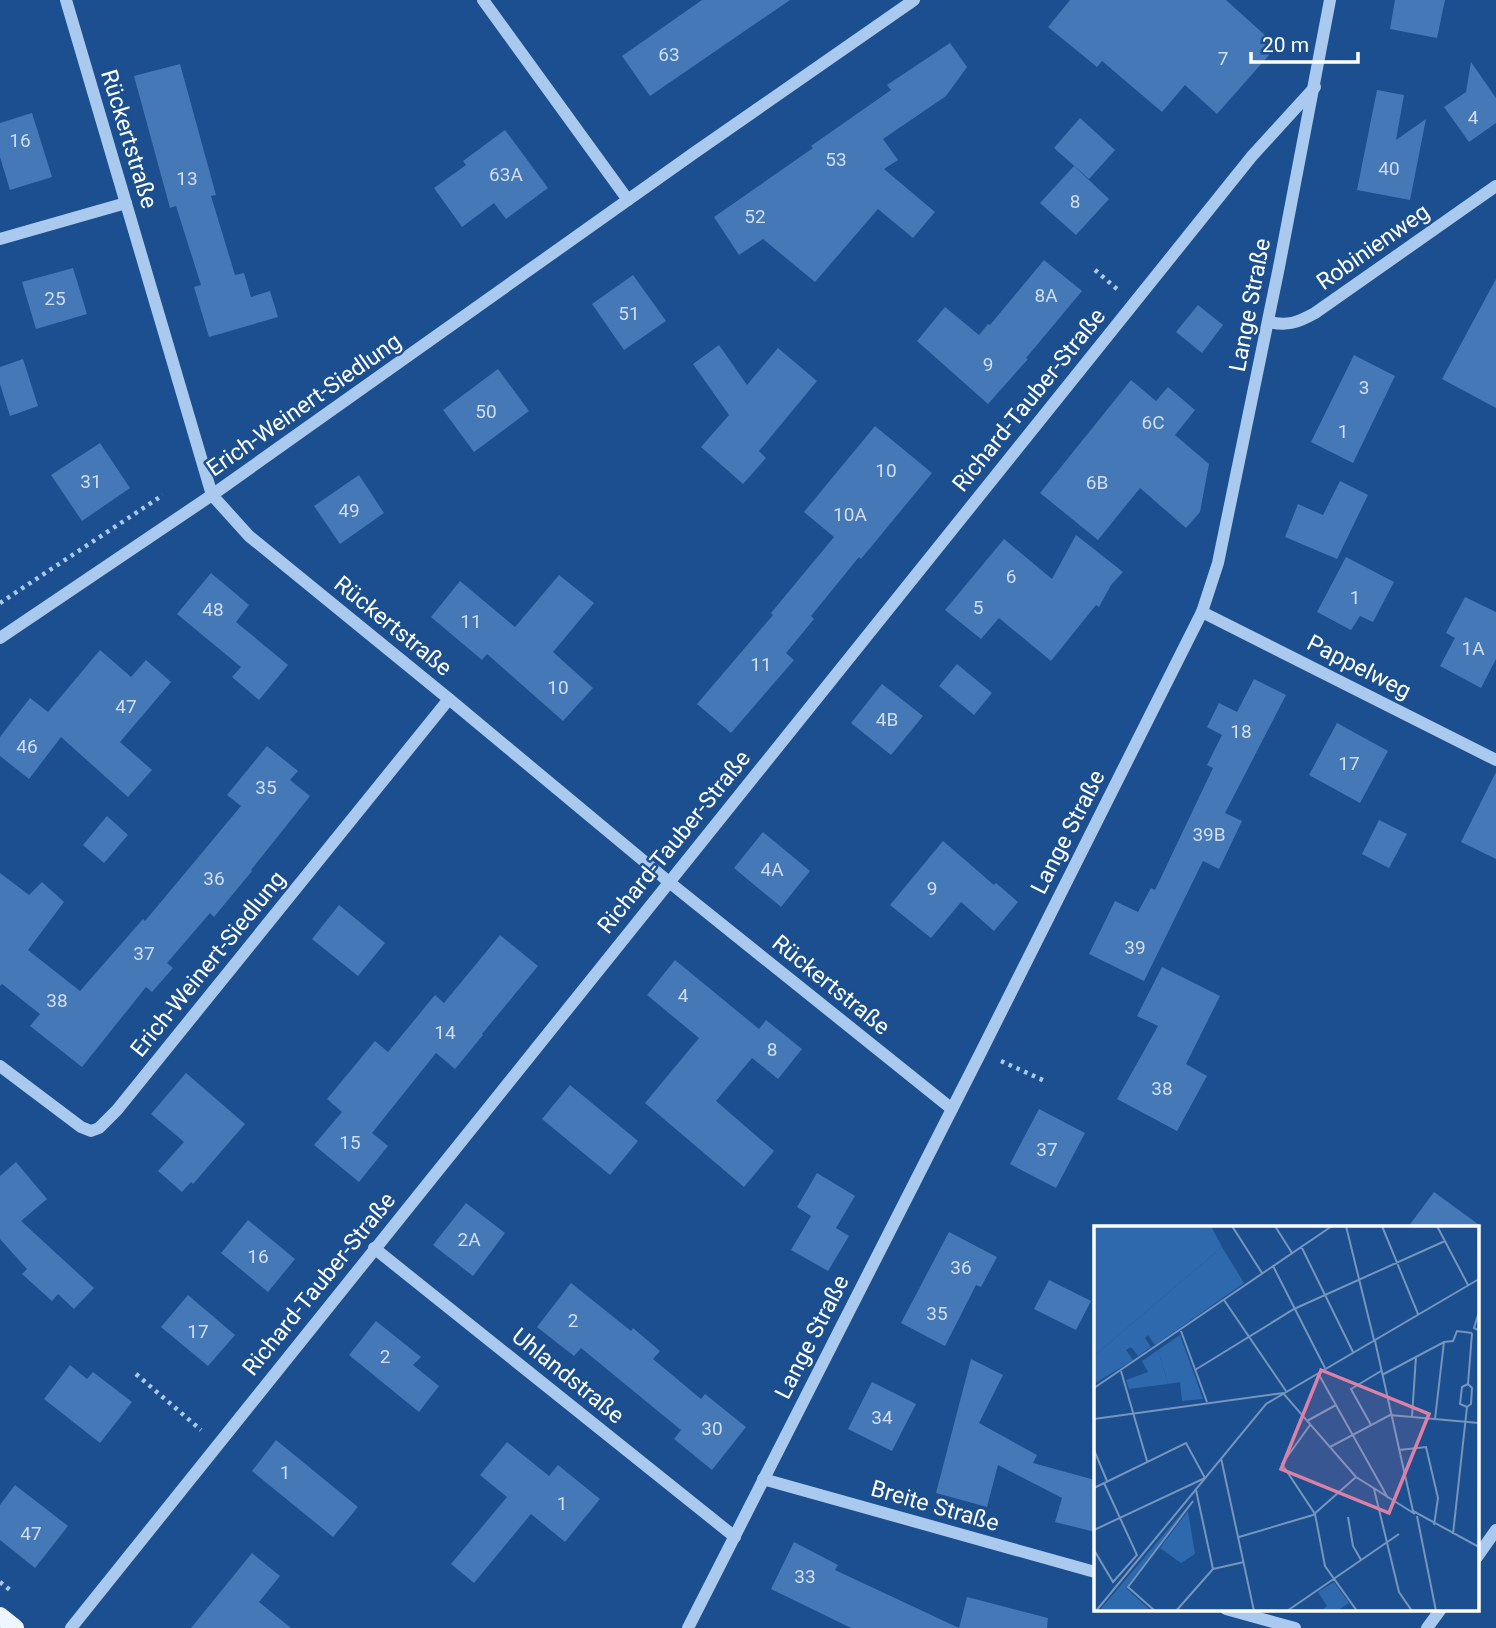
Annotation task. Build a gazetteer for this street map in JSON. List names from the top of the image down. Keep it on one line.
{"streets":{"street":["Rückertstraße","Robinienweg","Lange Straße","Richard-Tauber-Straße","Erich-Weinert-Siedlung","Pappelweg","Uhlandstraße","Breite Straße"]},"crossings":[["Rückertstraße","Lange Straße"],["Rückertstraße","Richard-Tauber-Straße"],["Rückertstraße","Erich-Weinert-Siedlung"],["Robinienweg","Lange Straße"],["Lange Straße","Richard-Tauber-Straße"],["Lange Straße","Pappelweg"],["Lange Straße","Uhlandstraße"],["Lange Straße","Breite Straße"],["Richard-Tauber-Straße","Uhlandstraße"]],"house_numbers":["63","7","4","16","53","40","63A","13","8","52","8A","25","51","9","3","50","6C","1","10","31","6B","49","10A","6","1","5","48","11","1A","11","10","47","4B","18","46","17","35","39B","4A","36","9","39","37","4","38","14","8","38","15","37","2A","16","36","35","2","17","2","34","30","1","1","47","33"],"scale_bar":"20 m"}
